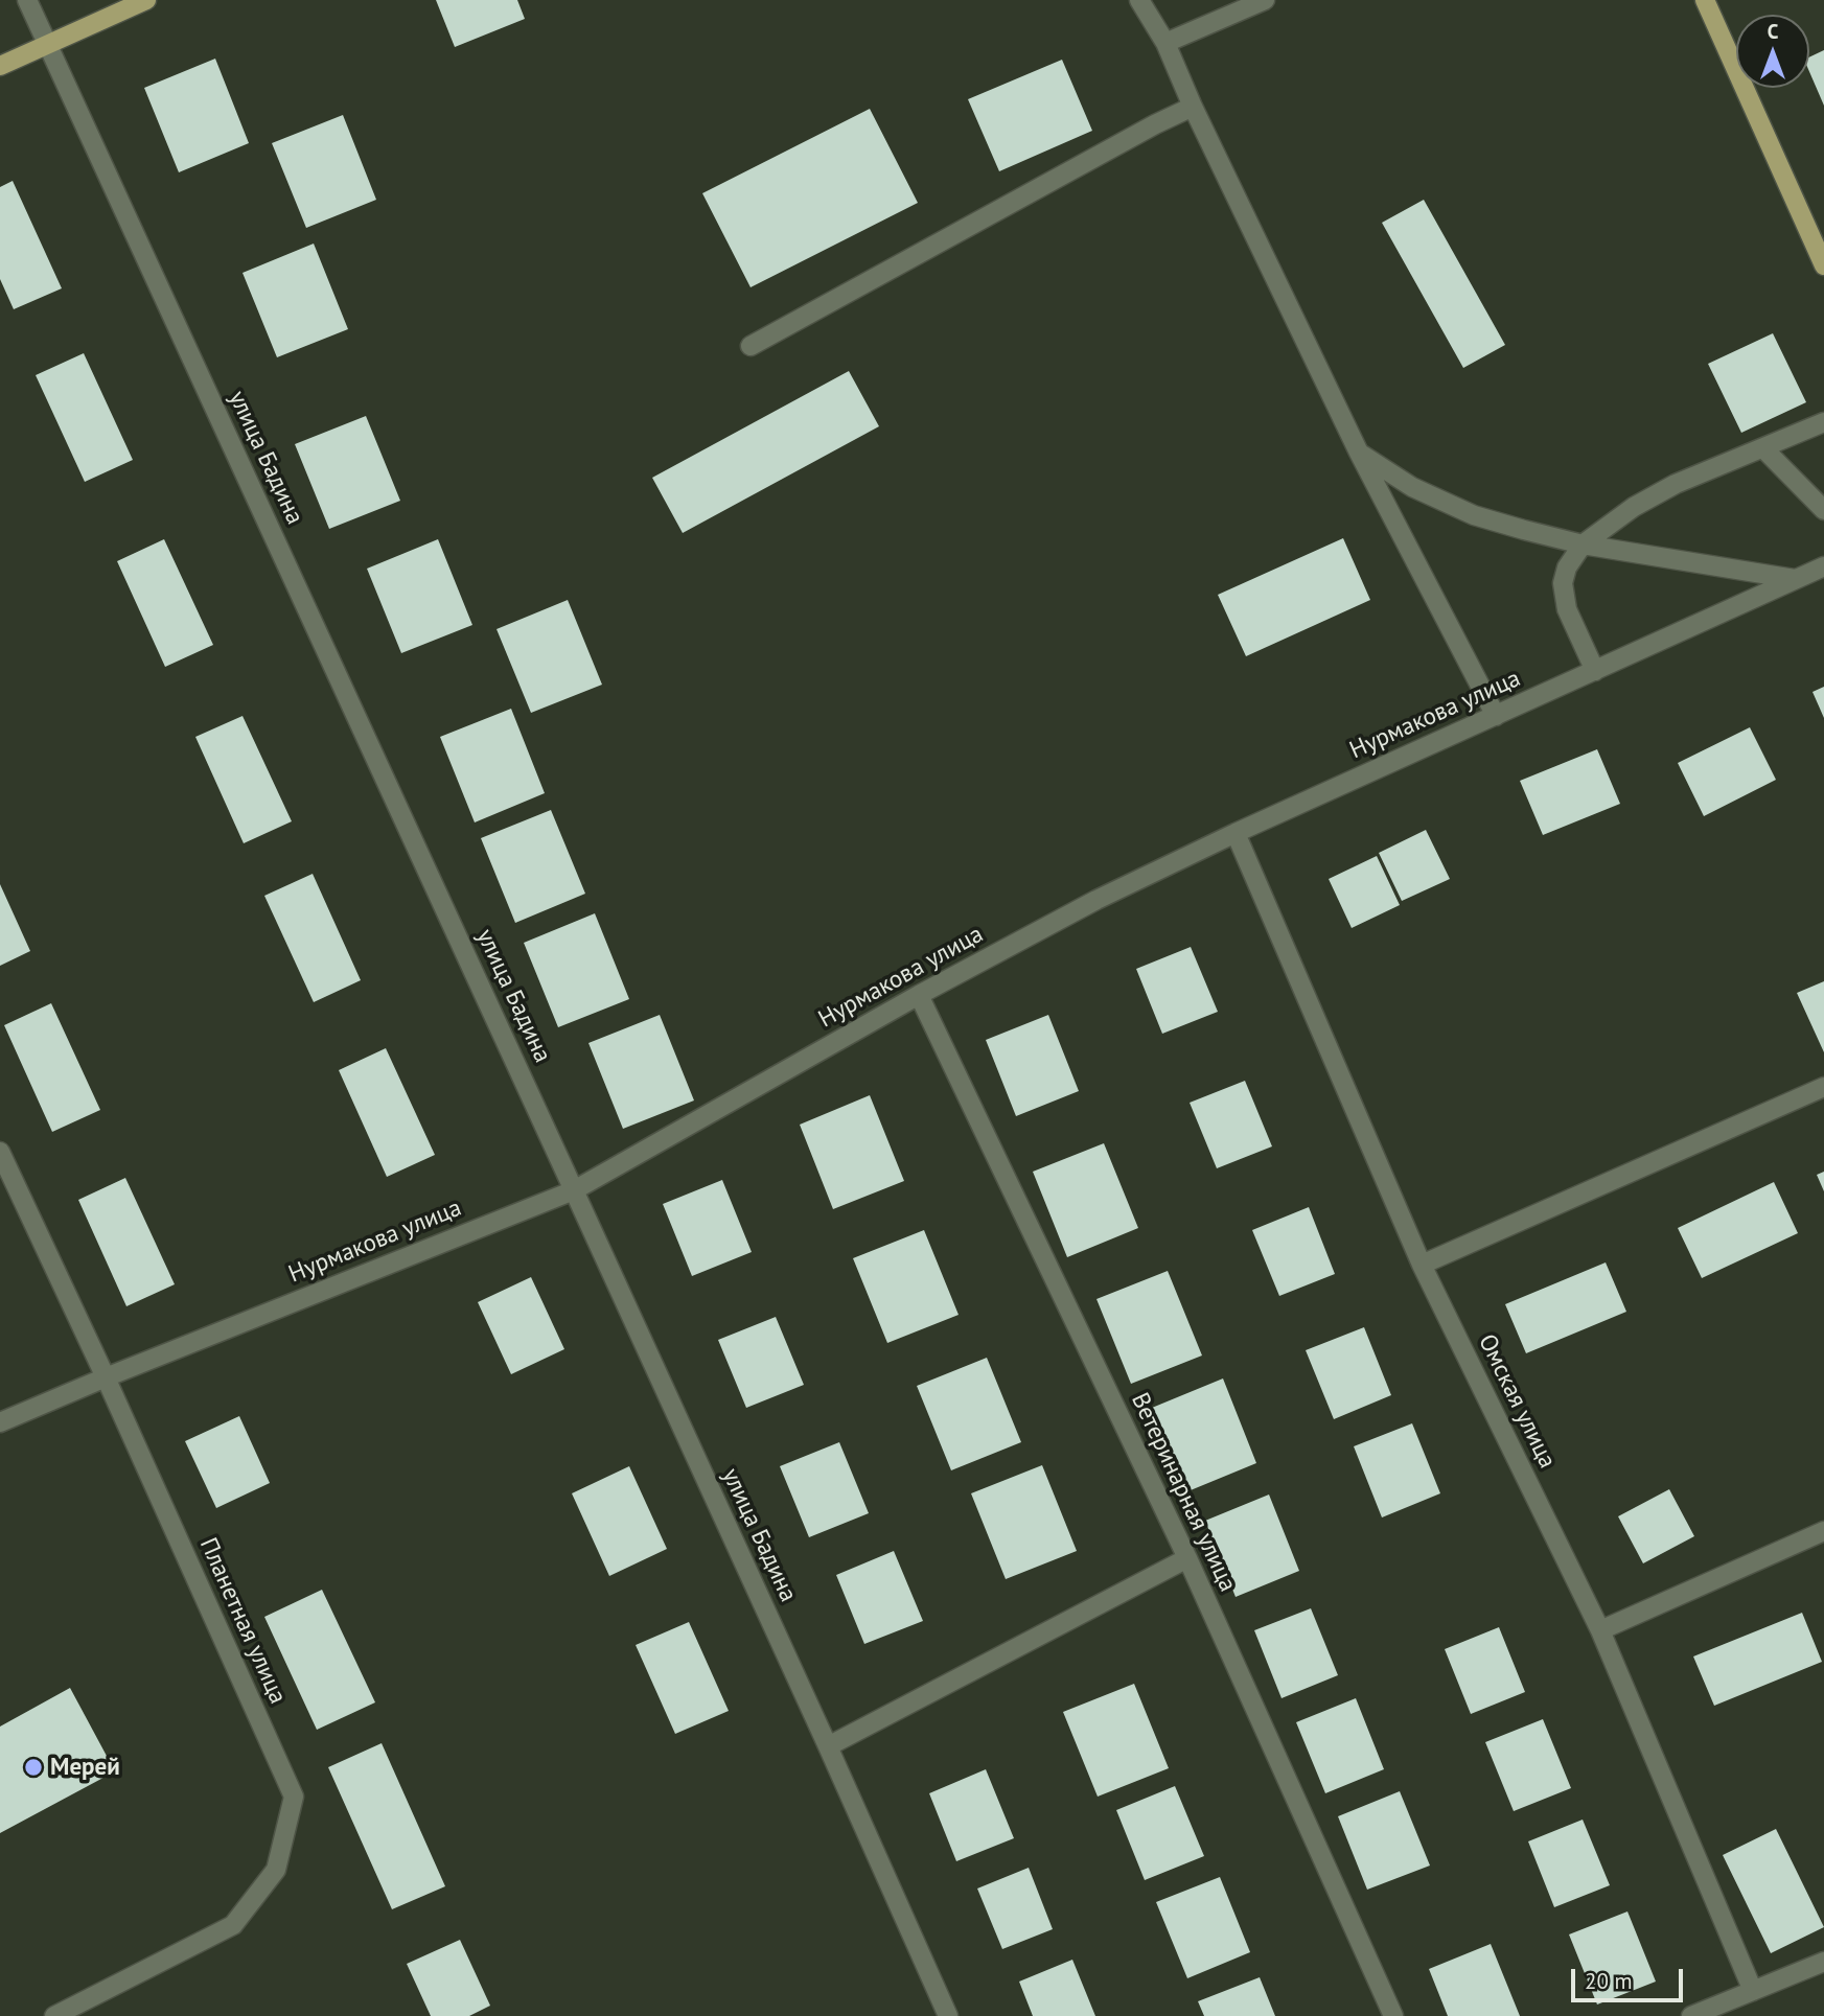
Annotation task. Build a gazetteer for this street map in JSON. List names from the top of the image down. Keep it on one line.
{"streets":{"street":["улица Бадина","Нурмакова улица","Омская улица","Ветеринарная улица","Планетная улица"]},"crossings":[["улица Бадина","Нурмакова улица"],["Нурмакова улица","Омская улица"],["Нурмакова улица","Ветеринарная улица"],["Нурмакова улица","Планетная улица"]],"places":["Мерей"],"scale_bar":"20 m","north":"top"}
